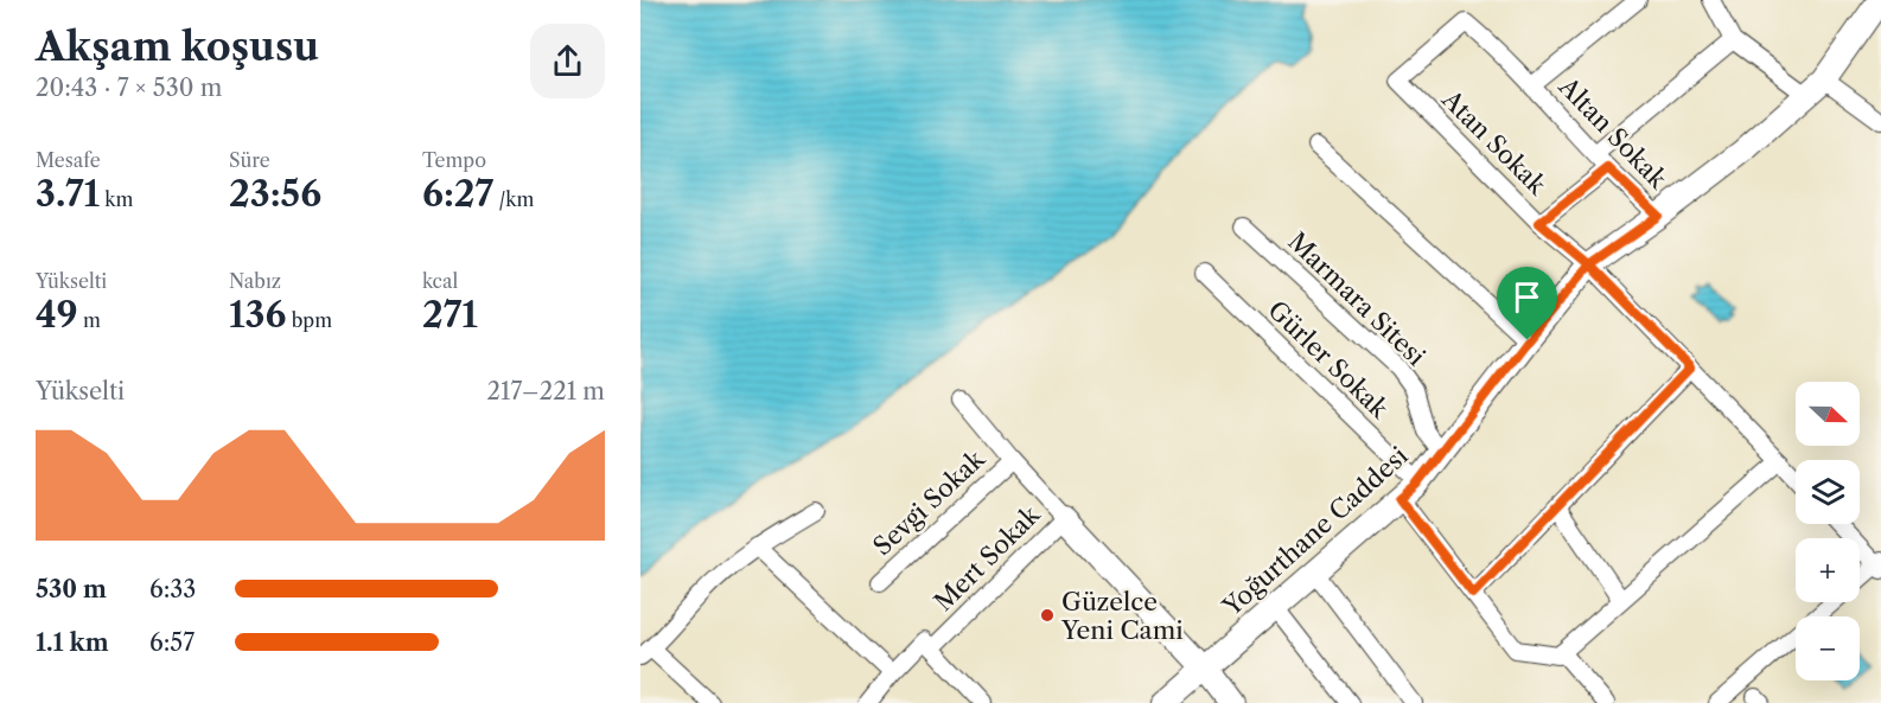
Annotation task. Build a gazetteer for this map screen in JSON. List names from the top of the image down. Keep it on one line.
{"streets":{"main road":["Yoğurthane Caddesi"],"street":["Altan Sokak","Atan Sokak","Marmara Sitesi","Gürler Sokak","Sevgi Sokak","Mert Sokak"]},"crossings":[["Altan Sokak","Atan Sokak"],["Altan Sokak","Yoğurthane Caddesi"],["Atan Sokak","Yoğurthane Caddesi"],["Marmara Sitesi","Yoğurthane Caddesi"],["Gürler Sokak","Yoğurthane Caddesi"],["Sevgi Sokak","Mert Sokak"]],"places":["Güzelce Yeni Cami"],"north":"right","page":{"heading":["Akşam koşusu","20:43 · 7 × 530 m"],"stats":[["Mesafe","3.71 km"],["Süre","23:56"],["Tempo","6:27 /km"],["Yükselti","49 m"],["Nabız","136 bpm"],["kcal","271"]],"chart":["Yükselti","217–221 m"],"map_buttons":["+","−"],"list":[{"name":"530 m","note":"6:33"},{"name":"1.1 km","note":"6:57"}]}}
